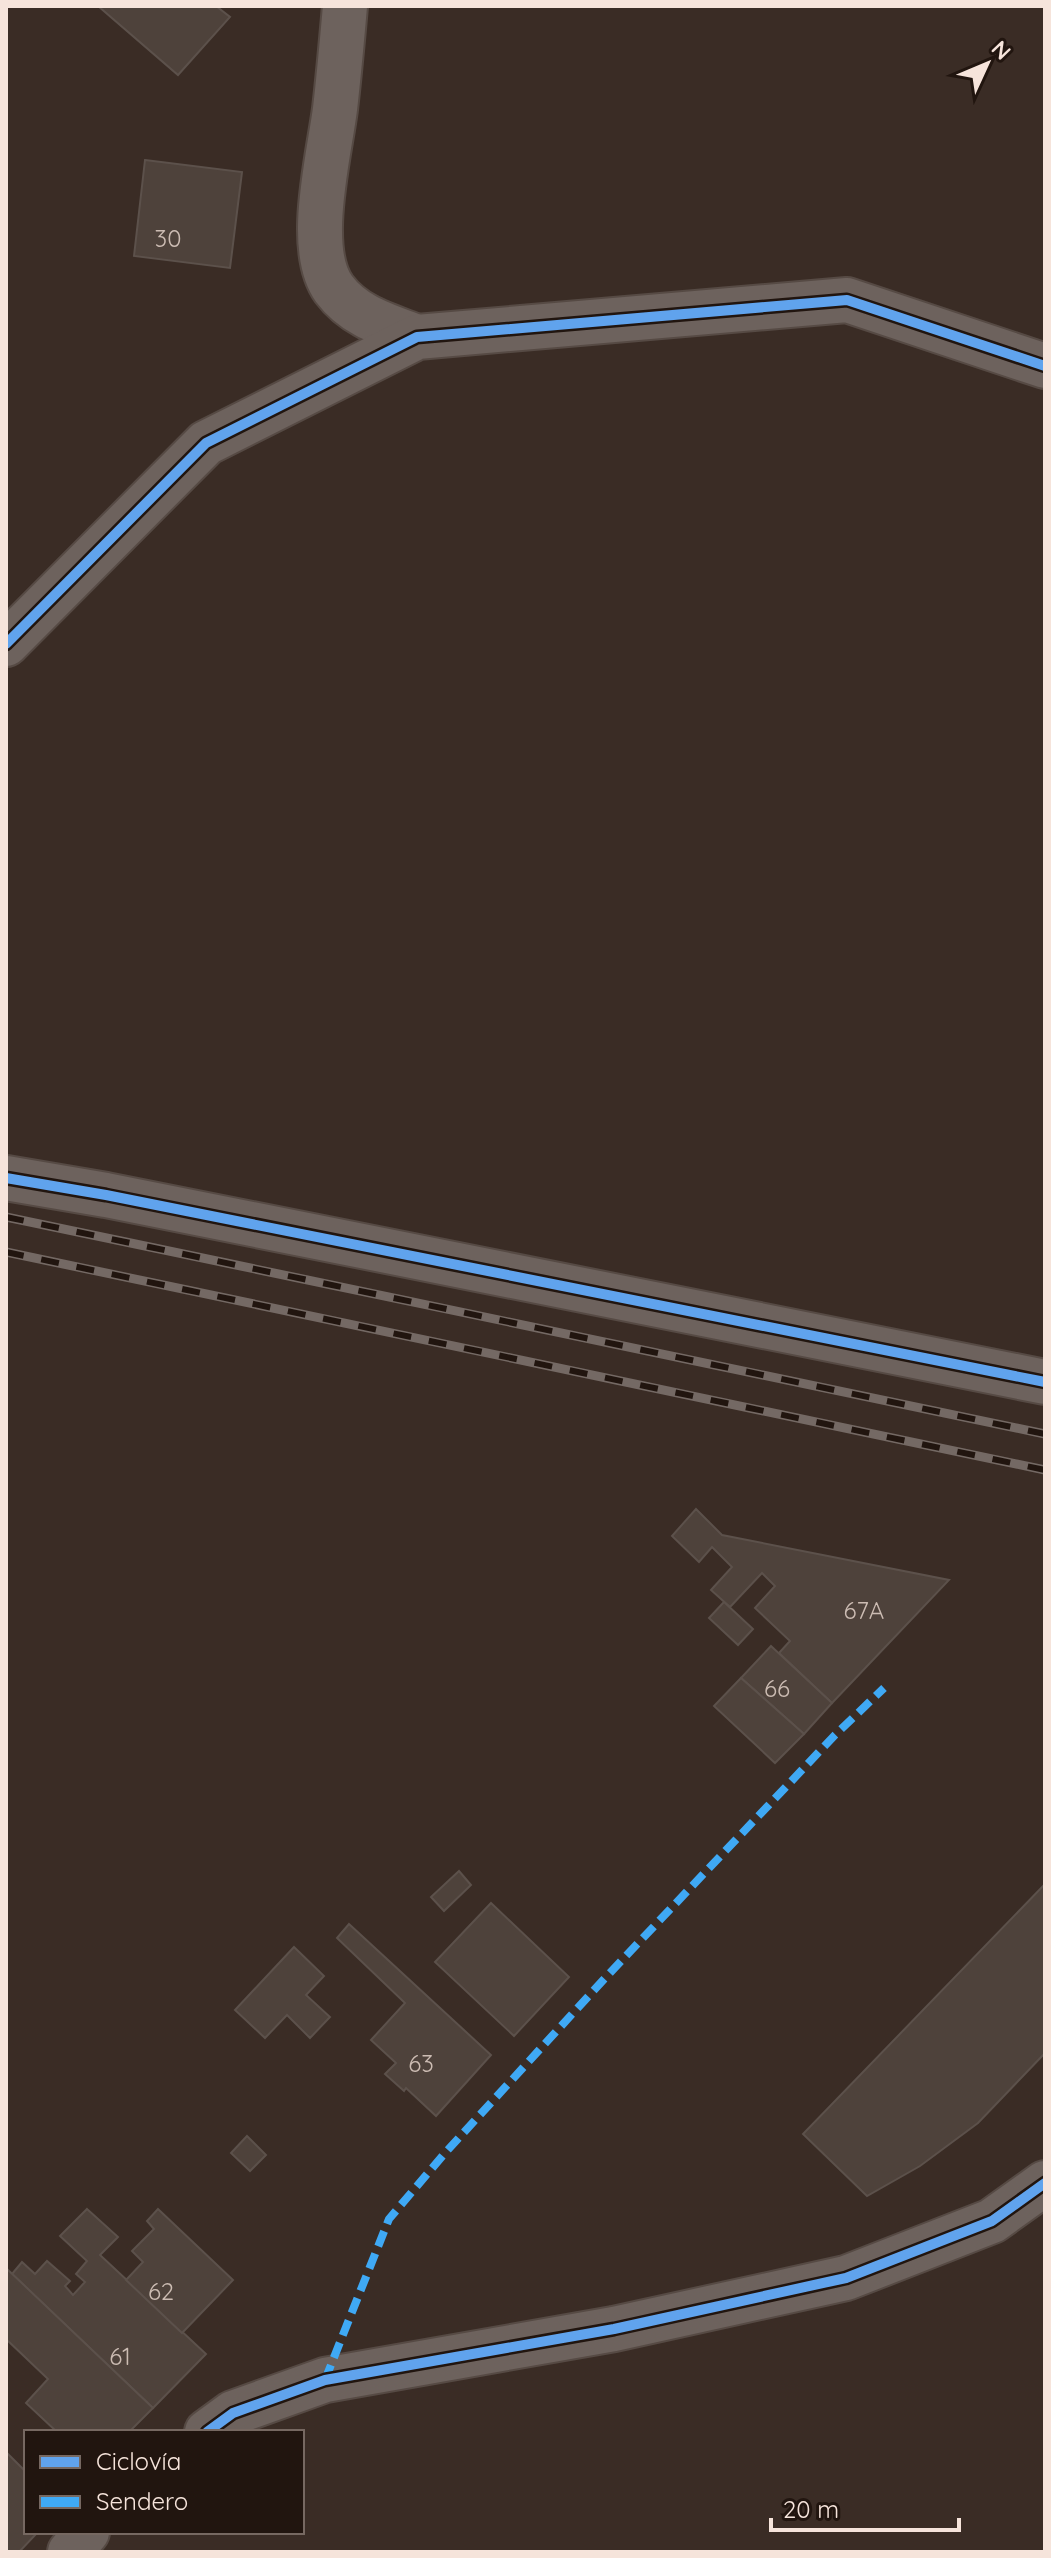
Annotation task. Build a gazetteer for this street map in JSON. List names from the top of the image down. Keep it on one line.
{"house_numbers":["30","67A","66","63","62","61"],"legend":["Ciclovía","Sendero"],"scale_bar":"20 m","north":"top right"}
